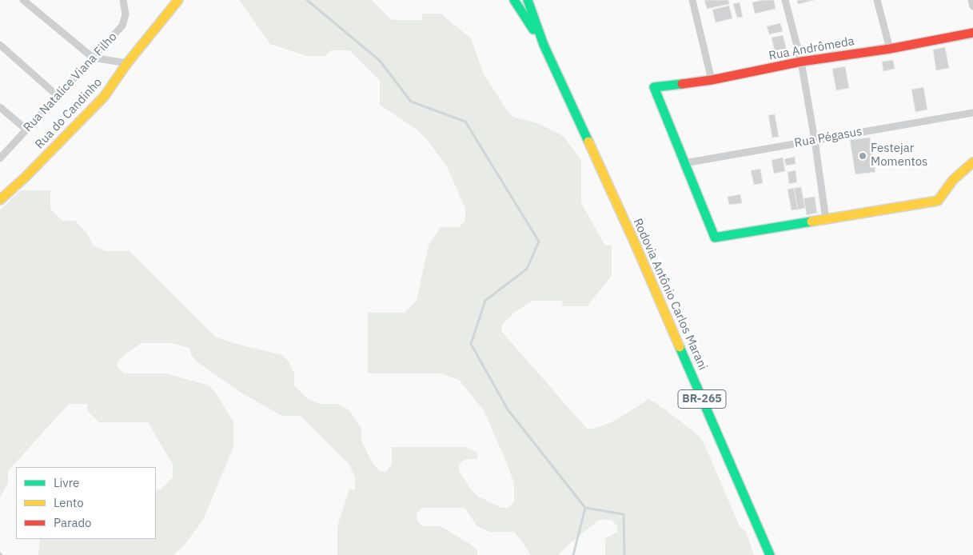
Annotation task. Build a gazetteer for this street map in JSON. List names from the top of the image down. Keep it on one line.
{"streets":{"street":["Rua Andrômeda","Rua Natalice Viana Filho","Rua do Candinho","Rua Pégasus","Rodovia Antônio Carlos Marani","BR-265"]},"crossings":[["Rua Andrômeda","Rua Pégasus"]],"places":["Festejar Momentos"],"legend":["Livre","Lento","Parado"]}
